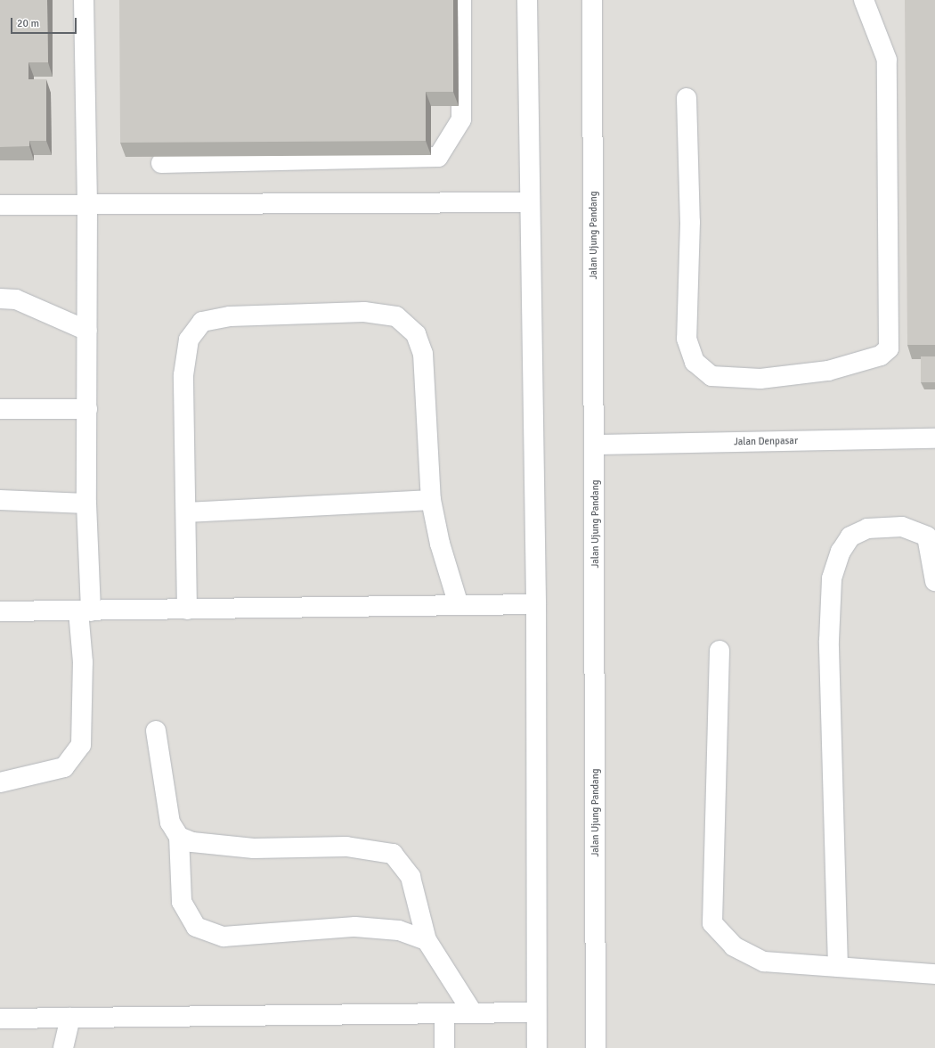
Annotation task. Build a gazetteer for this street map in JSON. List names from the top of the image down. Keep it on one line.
{"streets":{"street":["Jalan Ujung Pandang","Jalan Denpasar"]},"crossings":[["Jalan Ujung Pandang","Jalan Denpasar"]],"scale_bar":"20 m"}
